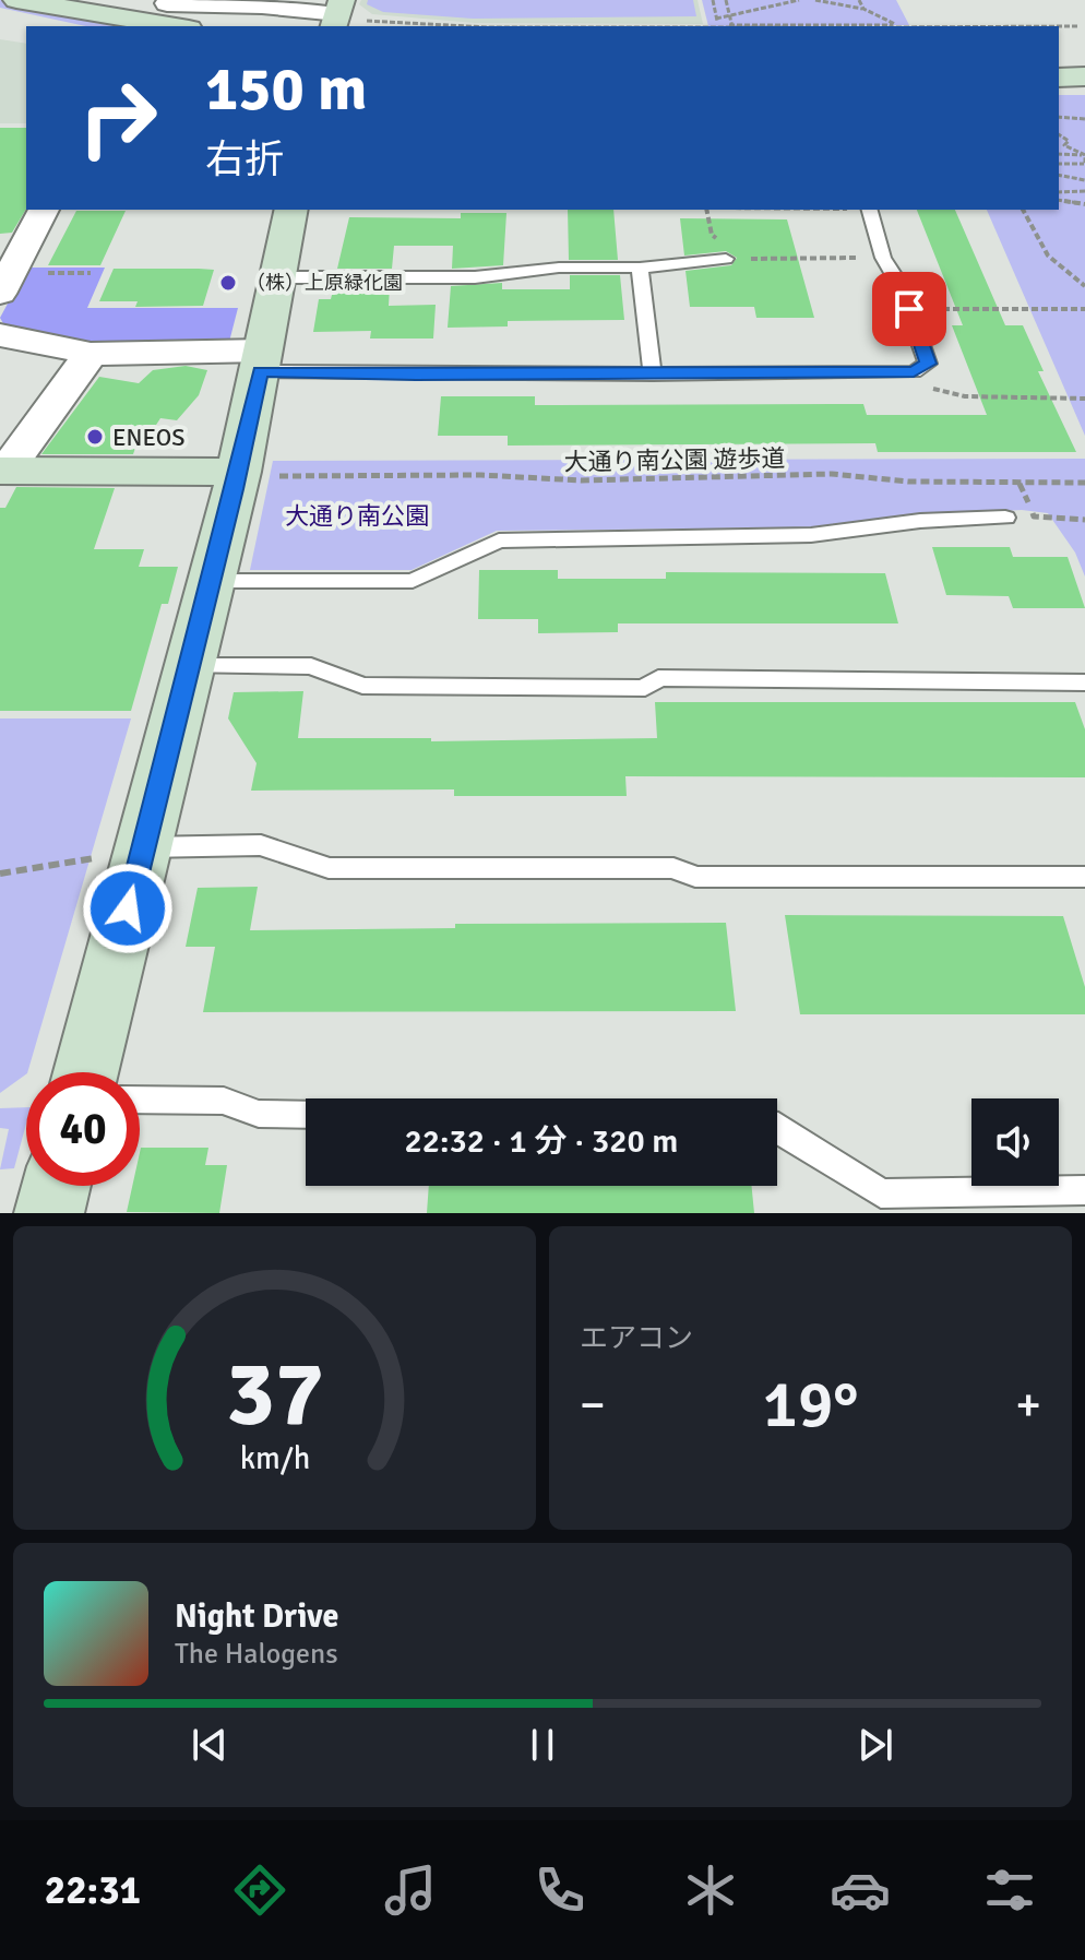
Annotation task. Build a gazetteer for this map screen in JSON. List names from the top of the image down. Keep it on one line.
{"streets":{"path":["大通り南公園 遊歩道"]},"parks":["大通り南公園"],"places":["（株）上原緑化園","ENEOS"],"page":{"turn":["150 m","右折"],"limit":"40","trip":"22:32 · 1 分 · 320 m","tile":"エアコン","heat":["−","19°","+"],"song":["Night Drive","The Halogens"],"tabs":"22:31","gauge":["37","km/h"]}}
